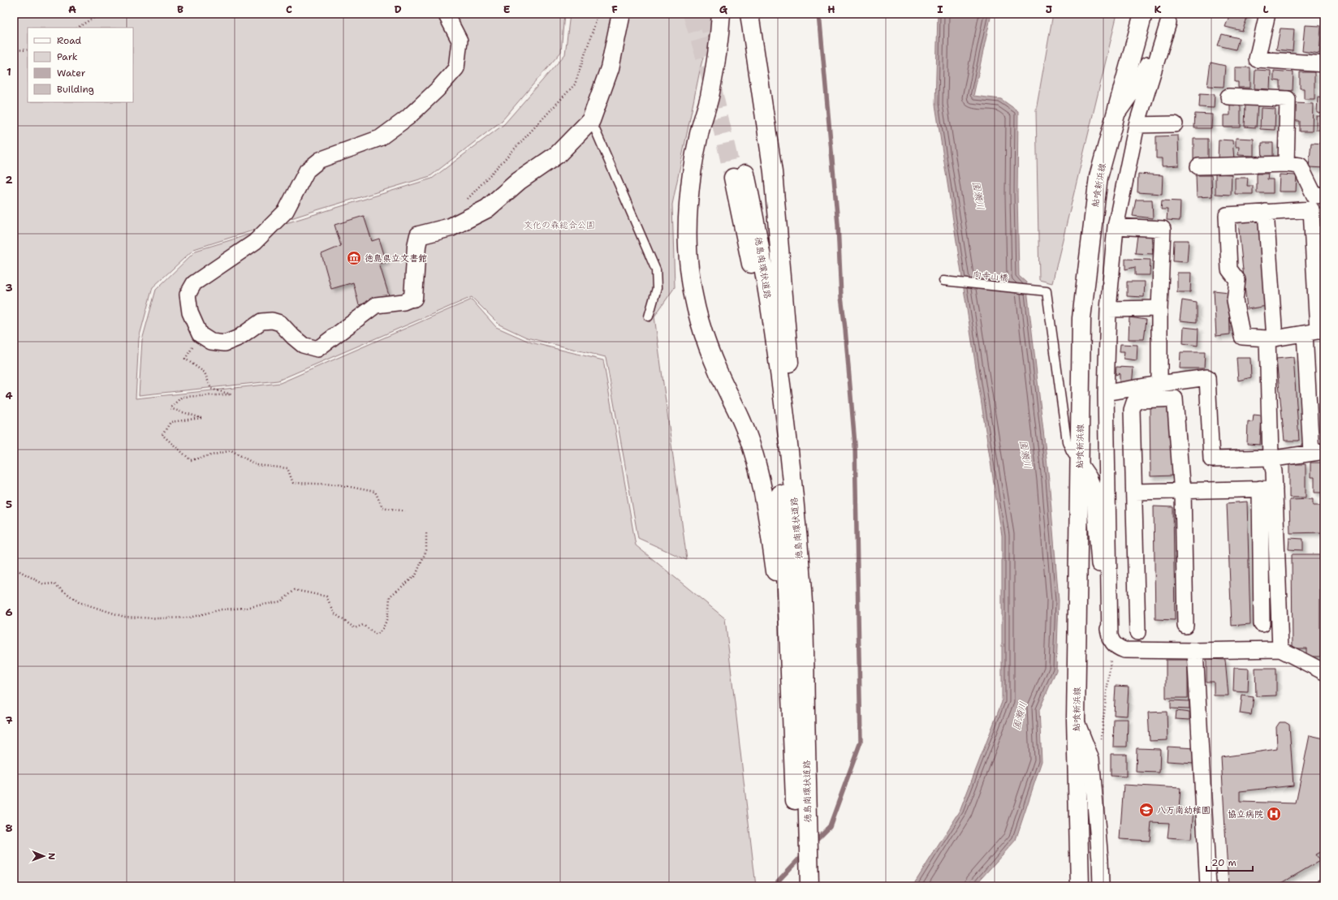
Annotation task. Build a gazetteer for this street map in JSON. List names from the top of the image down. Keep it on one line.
{"streets":{"main road":["鮎喰新浜線","徳島南環状道路"],"lane":["向寺山橋"]},"crossings":[["鮎喰新浜線","向寺山橋"]],"water":["園瀬川"],"parks":["文化の森総合公園"],"places":{"museum":["徳島県立文書館"],"school or university":["八万南幼稚園"],"hospital":["協立病院"]},"legend":["Road","Park","Water","Building"],"scale_bar":"20 m","north":"right","grid":{"columns":["A","B","C","D","E","F","G","H","I","J","K","L"],"rows":["1","2","3","4","5","6","7","8"]}}
